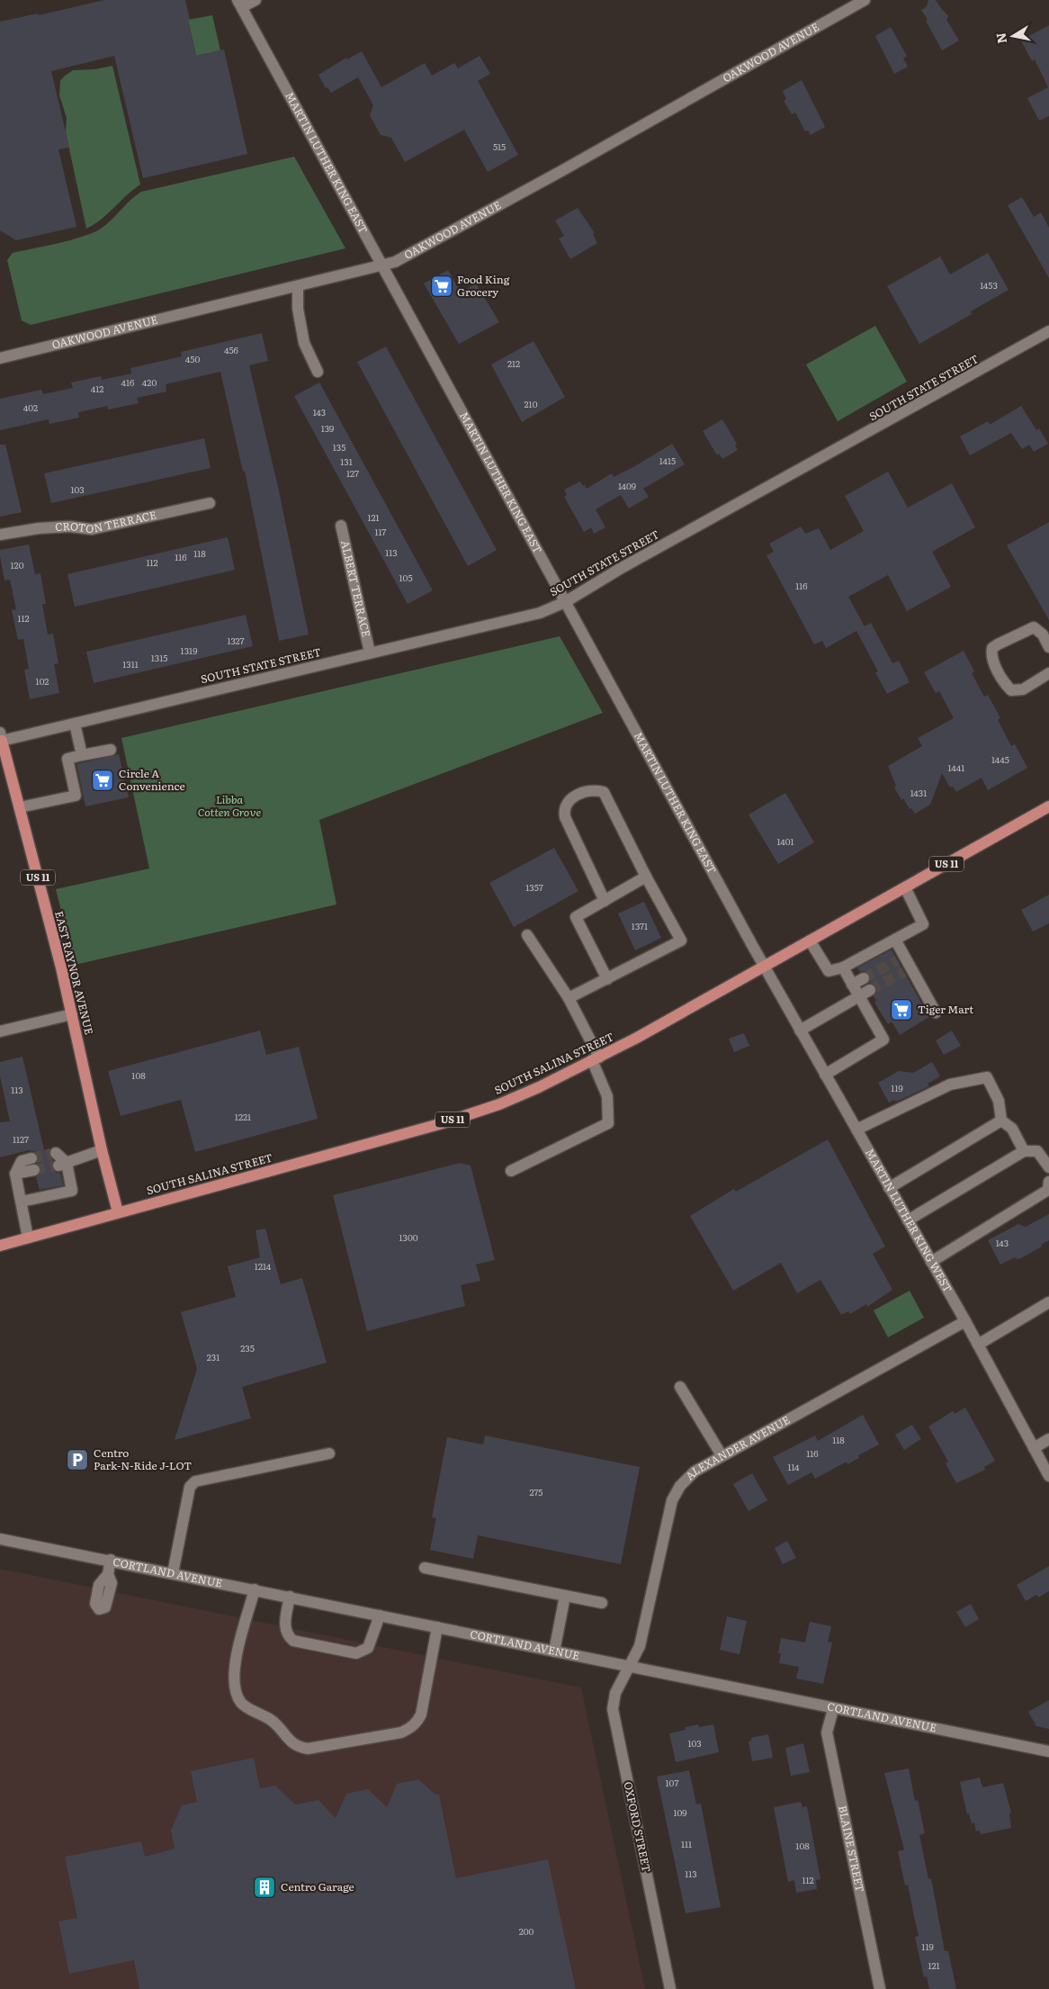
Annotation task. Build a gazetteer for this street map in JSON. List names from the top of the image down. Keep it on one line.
{"streets":{"main road":["US 11","EAST RAYNOR AVENUE","SOUTH SALINA STREET"],"street":["OAKWOOD AVENUE","MARTIN LUTHER KING EAST","SOUTH STATE STREET","CROTON TERRACE","ALBERT TERRACE","MARTIN LUTHER KING WEST","ALEXANDER AVENUE","CORTLAND AVENUE","OXFORD STREET","BLAINE STREET"]},"crossings":[["OAKWOOD AVENUE","MARTIN LUTHER KING EAST"],["MARTIN LUTHER KING EAST","SOUTH STATE STREET"],["MARTIN LUTHER KING EAST","SOUTH SALINA STREET"],["MARTIN LUTHER KING EAST","MARTIN LUTHER KING WEST"],["SOUTH STATE STREET","ALBERT TERRACE"],["SOUTH STATE STREET","EAST RAYNOR AVENUE"],["EAST RAYNOR AVENUE","SOUTH SALINA STREET"],["SOUTH SALINA STREET","MARTIN LUTHER KING WEST"],["MARTIN LUTHER KING WEST","ALEXANDER AVENUE"],["ALEXANDER AVENUE","CORTLAND AVENUE"],["ALEXANDER AVENUE","OXFORD STREET"],["CORTLAND AVENUE","OXFORD STREET"],["CORTLAND AVENUE","BLAINE STREET"]],"parks":["Libba Cotten Grove"],"places":{"supermarket":["Food King Grocery","Circle A Convenience","Tiger Mart"],"parking":["Centro Park-N-Ride J-LOT"],"building":["Centro Garage"]},"house_numbers":["515","1453","456","450","212","416","420","412","210","402","143","139","135","1415","131","127","1409","103","121","117","113","118","116","112","120","105","116","112","1327","1319","1315","1311","102","1445","1441","1431","1401","1357","1371","108","119","113","1221","1127","1300","143","1214","235","231","118","116","114","275","103","107","109","111","108","113","112","200","119","121"],"north":"left"}
